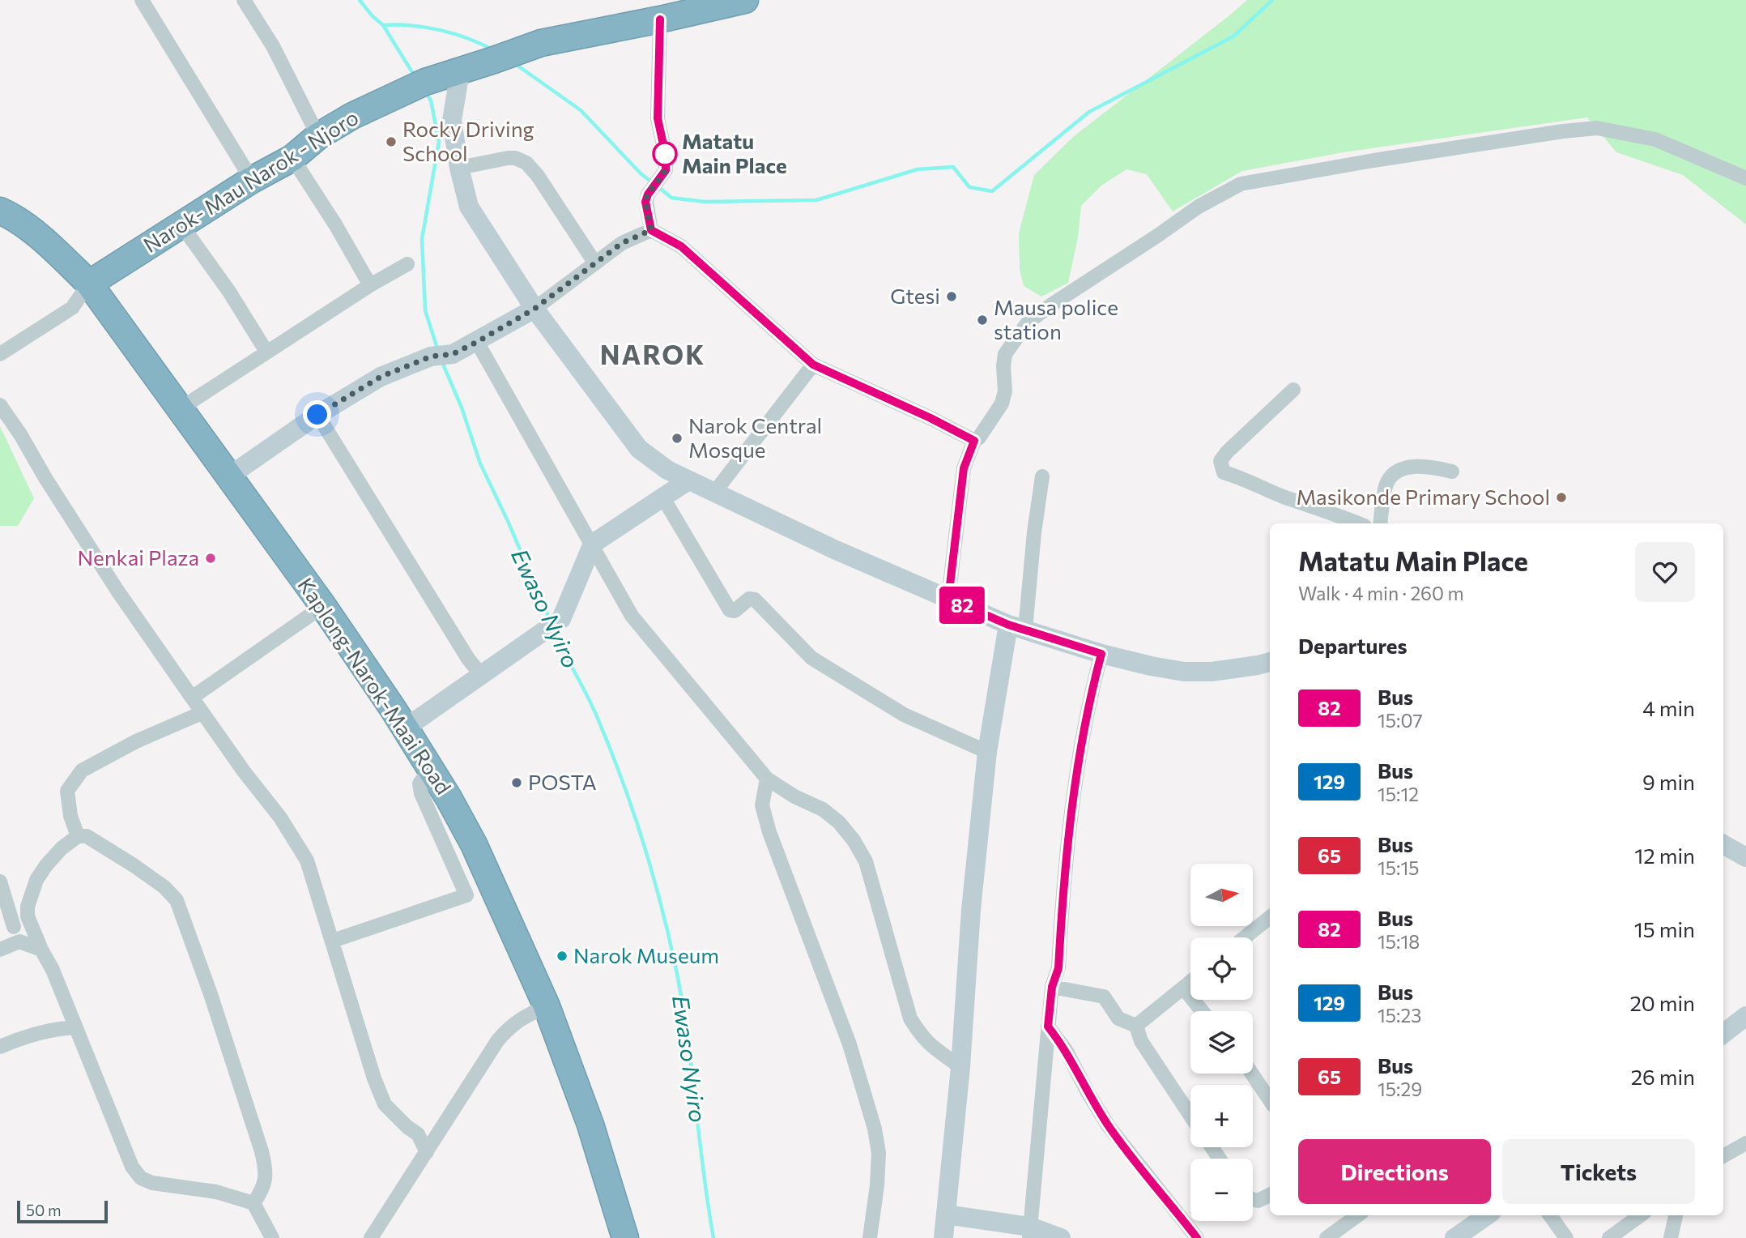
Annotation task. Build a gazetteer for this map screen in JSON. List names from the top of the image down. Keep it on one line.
{"streets":{"highway":["Narok- Mau Narok - Njoro","Kaplong-Narok-Maai Road"]},"crossings":[["Narok- Mau Narok - Njoro","Kaplong-Narok-Maai Road"]],"districts":["NAROK"],"water":["Ewaso Nyiro"],"places":["Rocky Driving School","Matatu Main Place","Gtesi","Mausa police station","Narok Central Mosque","Masikonde Primary School","Nenkai Plaza","POSTA","Narok Museum"],"lines":["bus line 82"],"scale_bar":"50 m","north":"right","page":{"on_map":"82","heading":[["Matatu Main Place","Walk · 4 min · 260 m"],"Departures"],"list":[{"mark":"82","name":"Bus","note":"15:07","value":"4 min"},{"mark":"129","name":"Bus","note":"15:12","value":"9 min"},{"mark":"65","name":"Bus","note":"15:15","value":"12 min"},{"mark":"82","name":"Bus","note":"15:18","value":"15 min"},{"mark":"129","name":"Bus","note":"15:23","value":"20 min"},{"mark":"65","name":"Bus","note":"15:29","value":"26 min"}],"map_buttons":["+","−"],"buttons":["Directions","Tickets"],"scale":"50 m"}}
